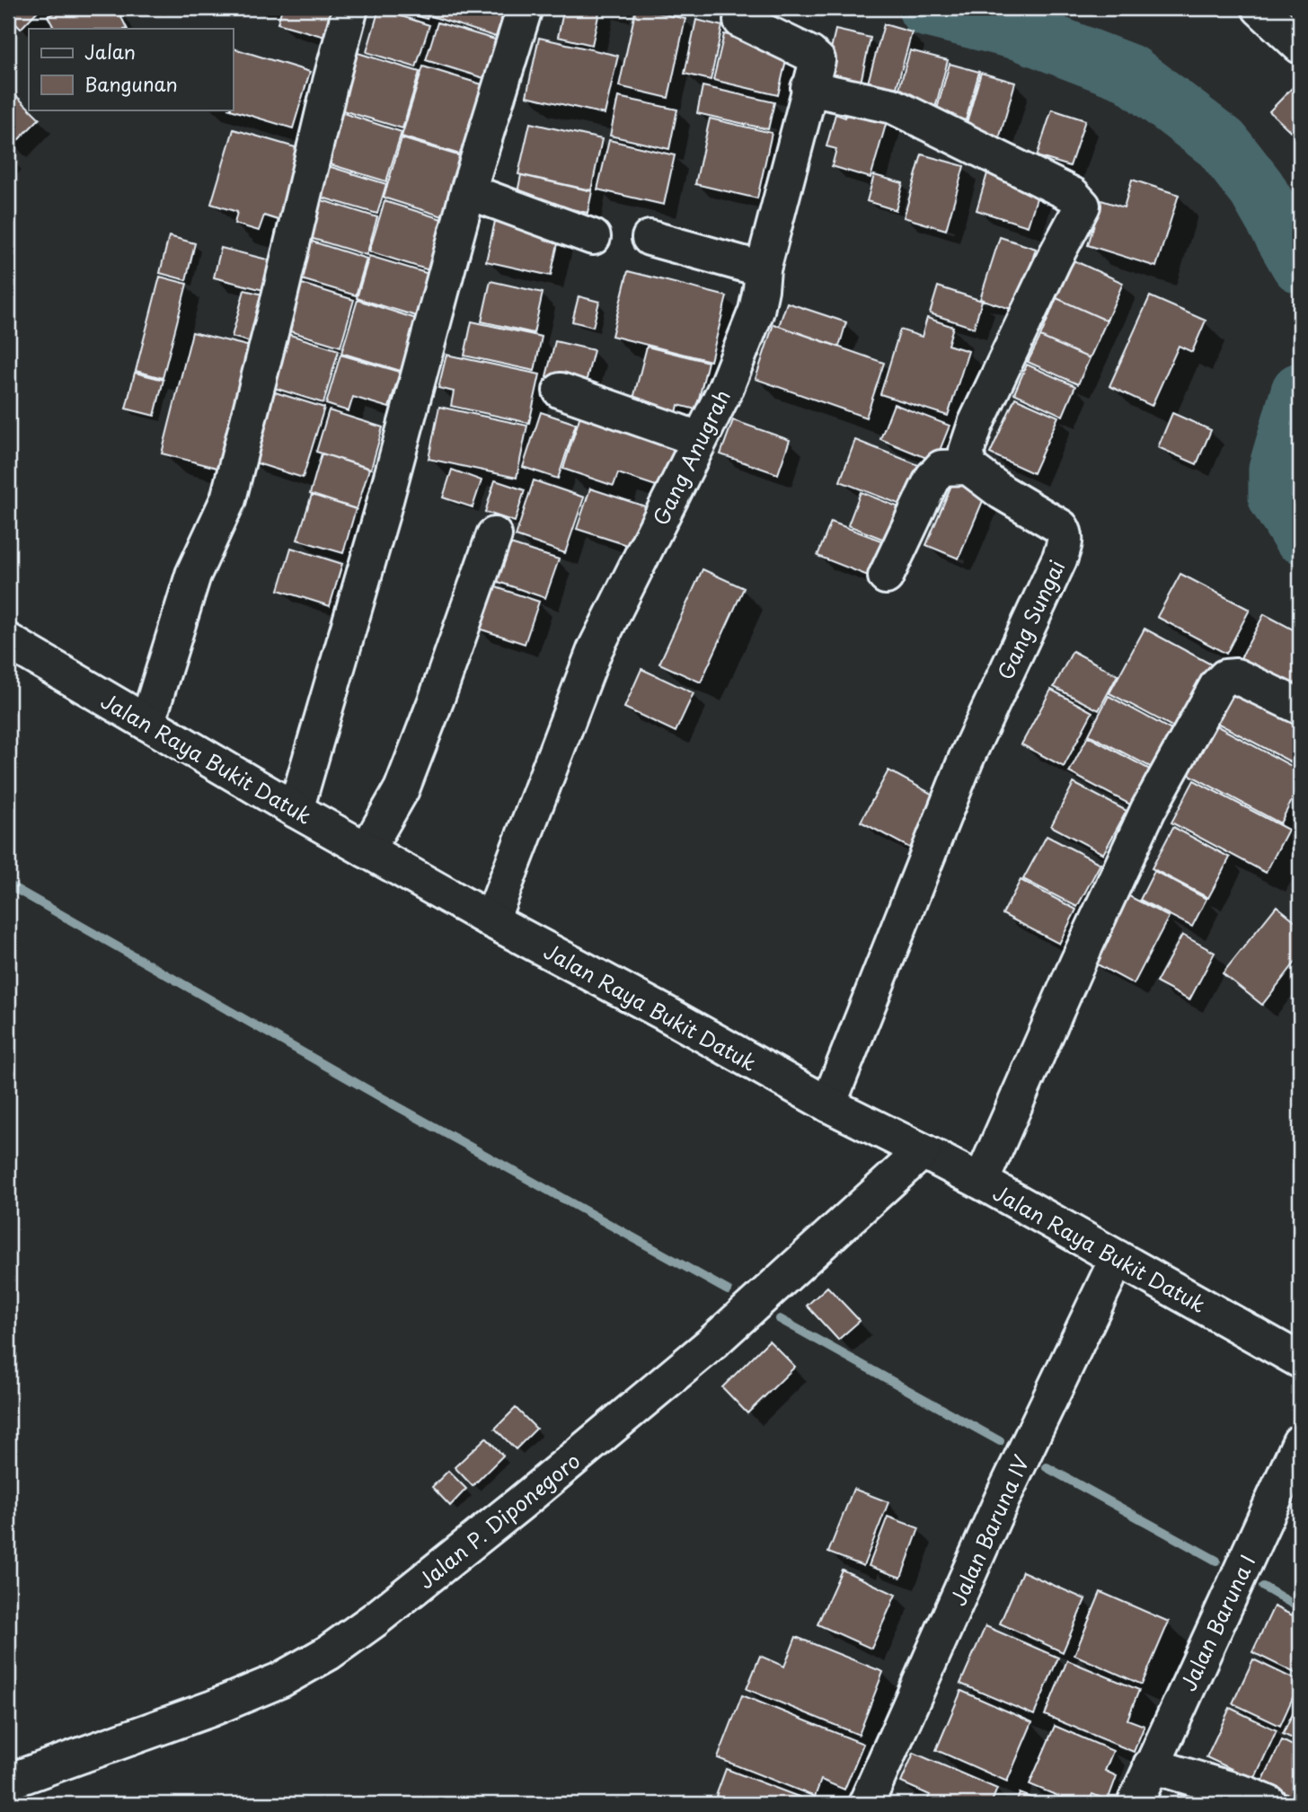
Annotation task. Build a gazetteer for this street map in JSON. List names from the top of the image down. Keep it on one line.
{"streets":{"street":["Gang Anugrah","Gang Sungai","Jalan Raya Bukit Datuk","Jalan P. Diponegoro","Jalan Baruna IV","Jalan Baruna I"]},"crossings":[["Gang Anugrah","Jalan Raya Bukit Datuk"],["Gang Sungai","Jalan Raya Bukit Datuk"],["Jalan Raya Bukit Datuk","Jalan P. Diponegoro"],["Jalan Raya Bukit Datuk","Jalan Baruna IV"]],"legend":["Jalan","Bangunan"]}
